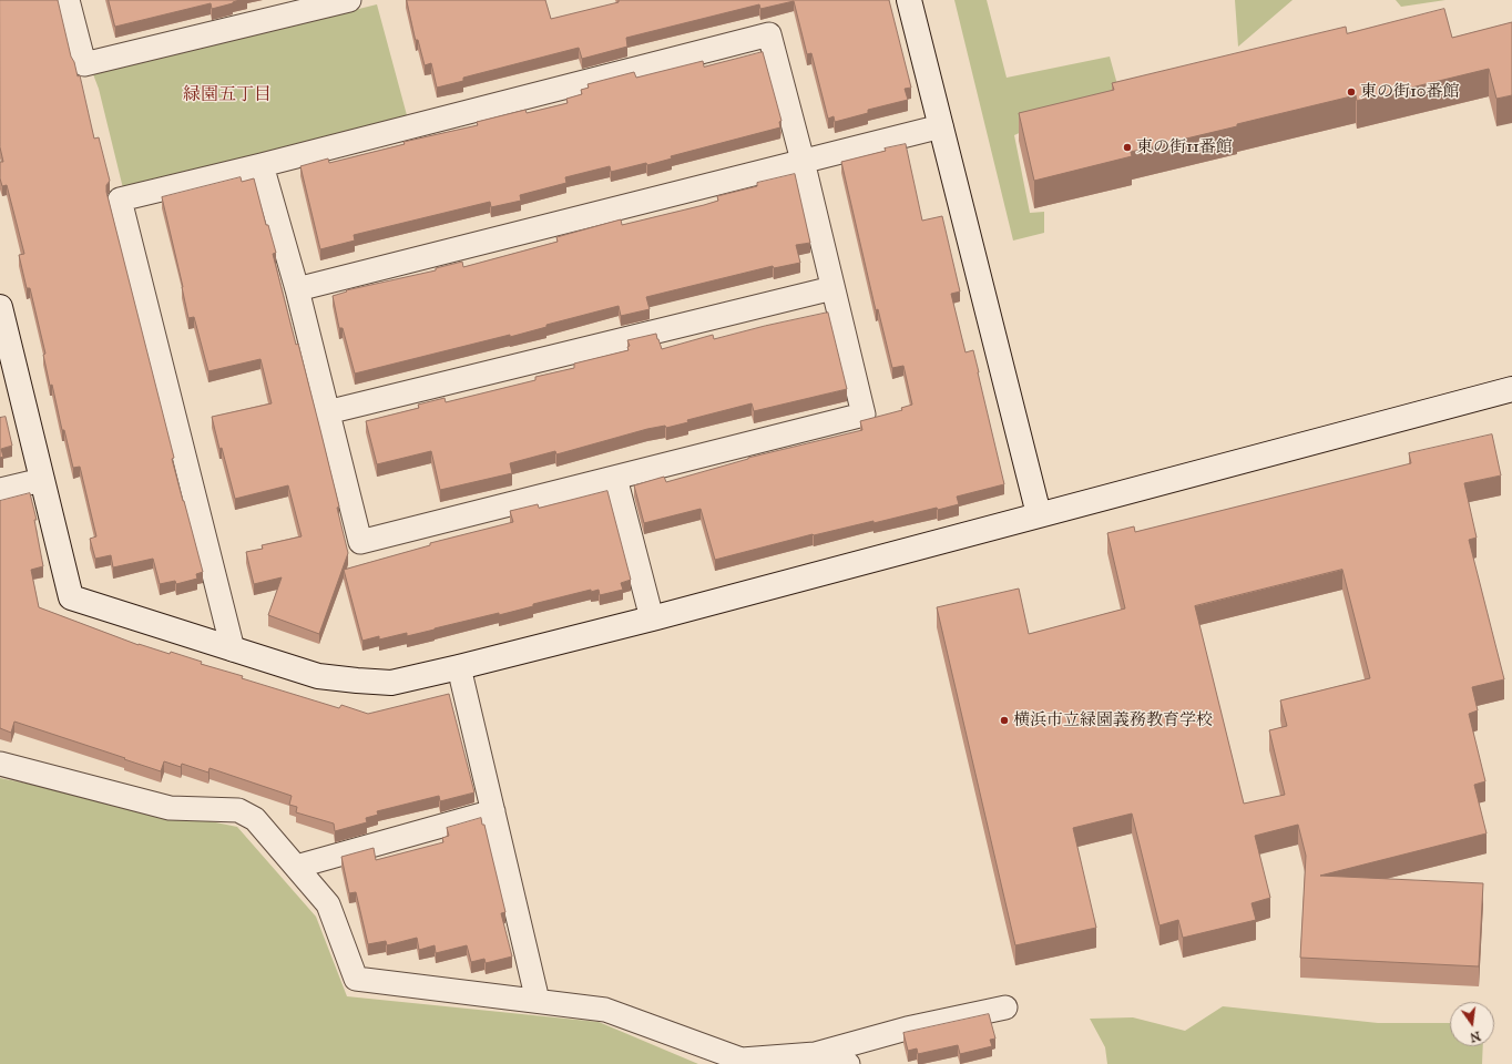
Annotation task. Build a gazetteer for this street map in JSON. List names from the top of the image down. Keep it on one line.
{"districts":["緑園五丁目"],"places":["東の街10番館","東の街11番館","横浜市立緑園義務教育学校"],"north":"bottom"}
